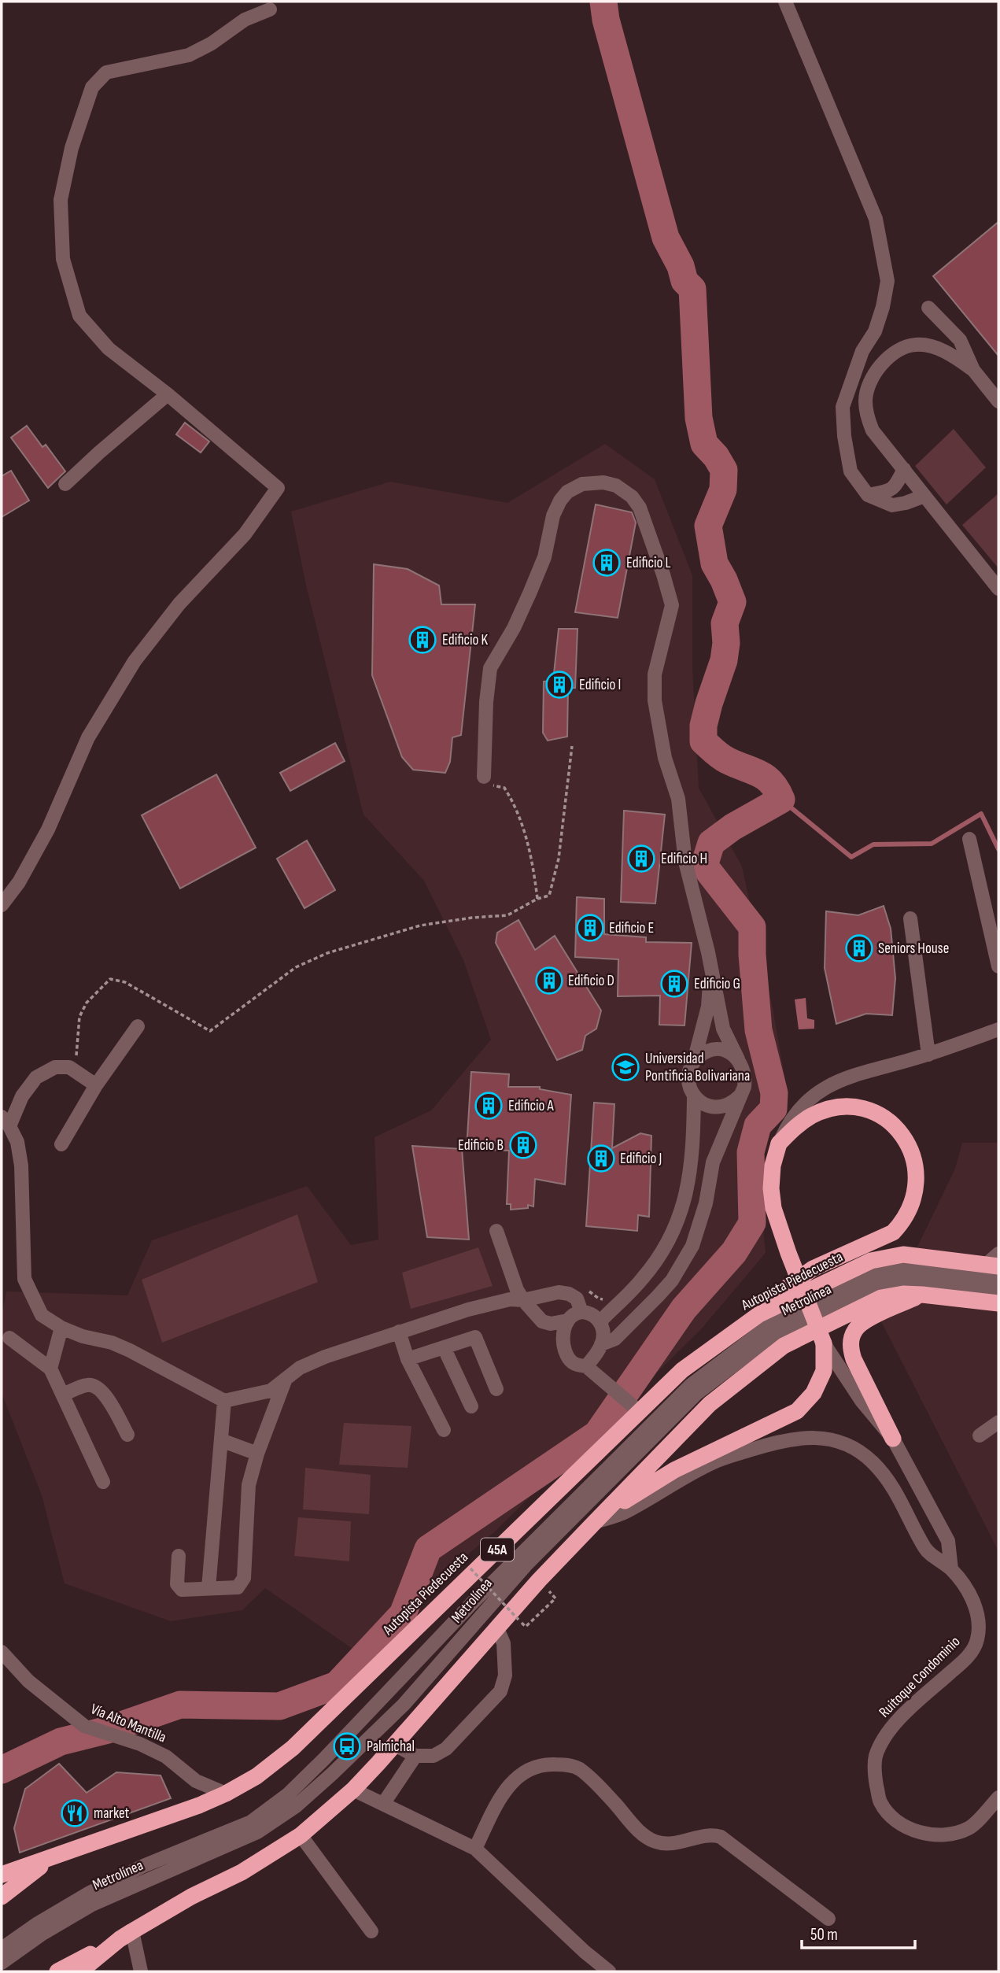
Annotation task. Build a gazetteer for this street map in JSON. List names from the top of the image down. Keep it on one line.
{"streets":{"highway":["Autopista Piedecuesta","45A"],"street":["Metrolínea","Ruitoque Condominio","Vía Alto Mantilla"]},"crossings":[["Autopista Piedecuesta","Vía Alto Mantilla"]],"places":{"building":["Edificio L","Edificio K","Edificio I","Edificio H","Edificio E","Seniors House","Edificio D","Edificio G","Edificio A","Edificio B","Edificio J"],"school or university":["Universidad Pontificia Bolivariana"],"bus stop":["Palmichal"],"restaurant":["market"]},"scale_bar":"50 m"}
